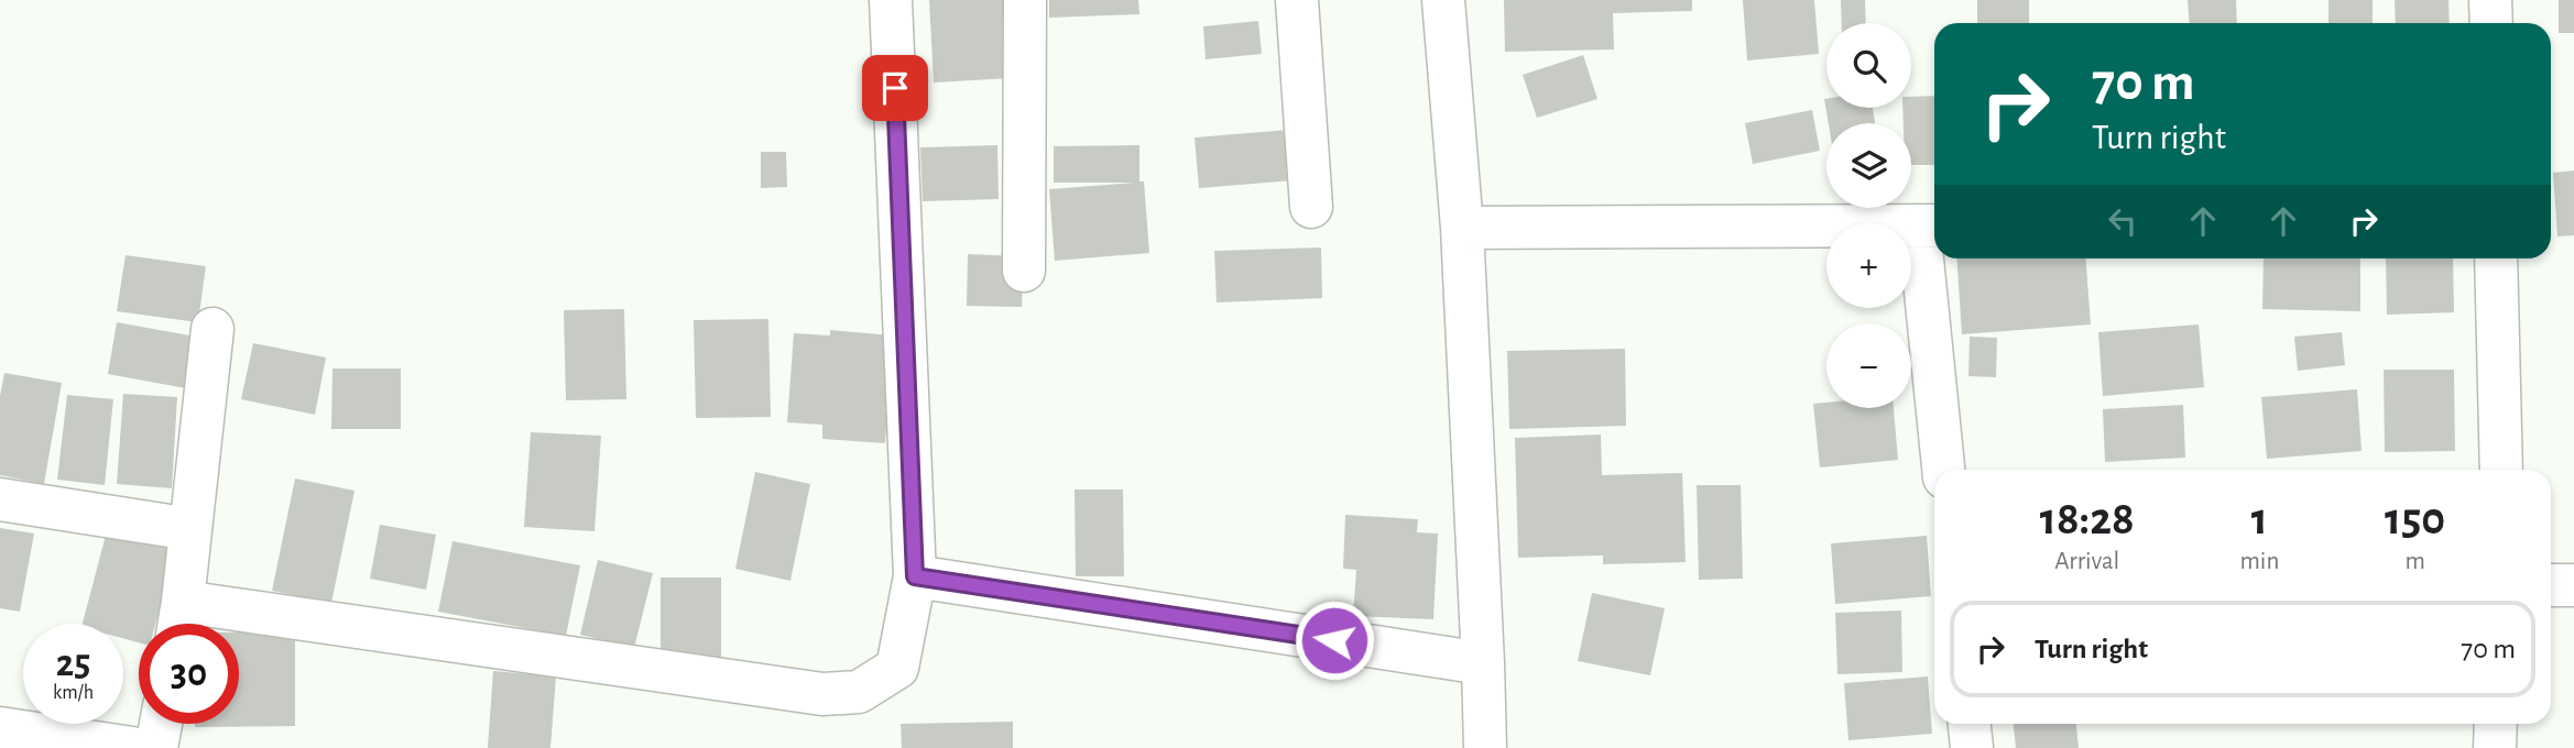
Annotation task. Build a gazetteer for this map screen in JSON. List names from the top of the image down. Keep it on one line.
{"page":{"map_buttons":["+","−"],"turn":["70 m","Turn right"],"eta":["18:28","Arrival","1","min","150","m"],"list":[{"name":"Turn right","value":"70 m"}],"speed":"25 km/h","limit":"30"}}
